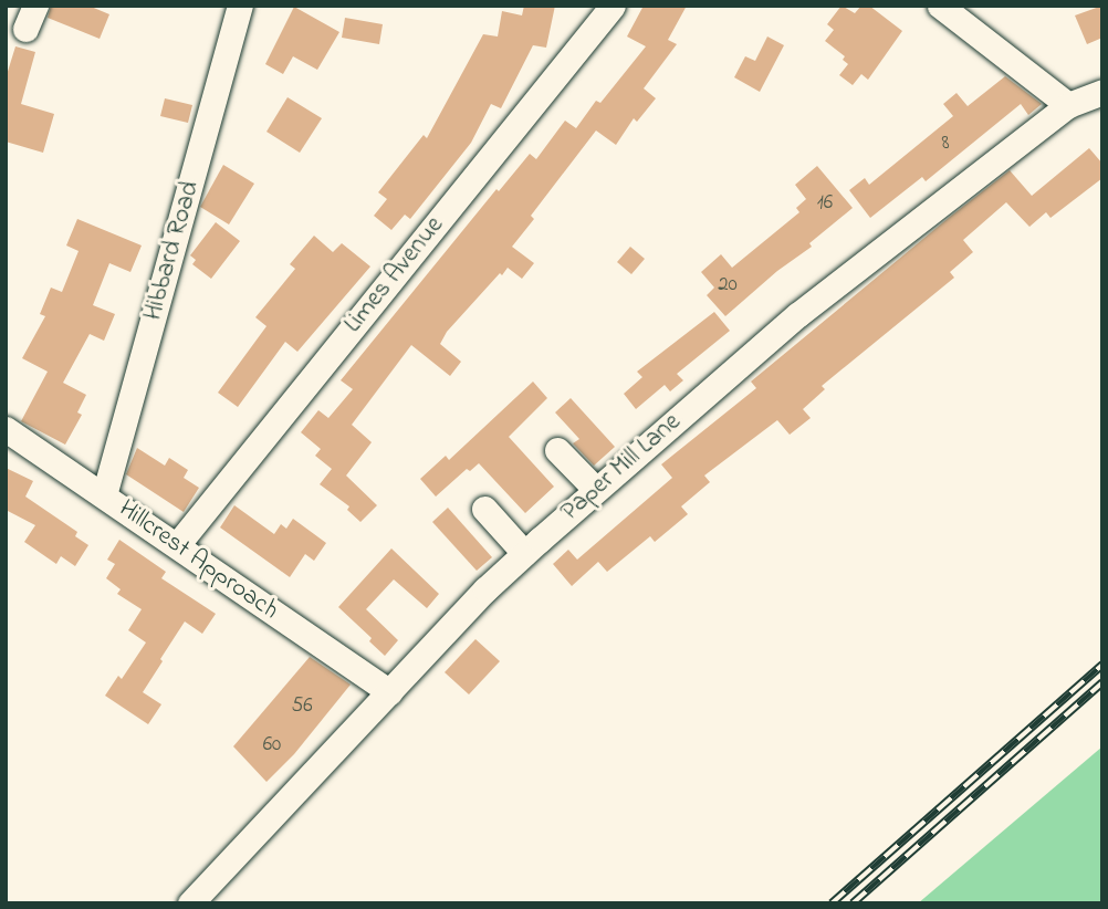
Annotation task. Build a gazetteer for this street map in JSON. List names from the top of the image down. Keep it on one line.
{"streets":{"street":["Hibbard Road","Limes Avenue","Paper Mill Lane","Hillcrest Approach"]},"crossings":[["Hibbard Road","Hillcrest Approach"],["Limes Avenue","Hillcrest Approach"],["Paper Mill Lane","Hillcrest Approach"]],"house_numbers":["8","16","20","56","60"]}
